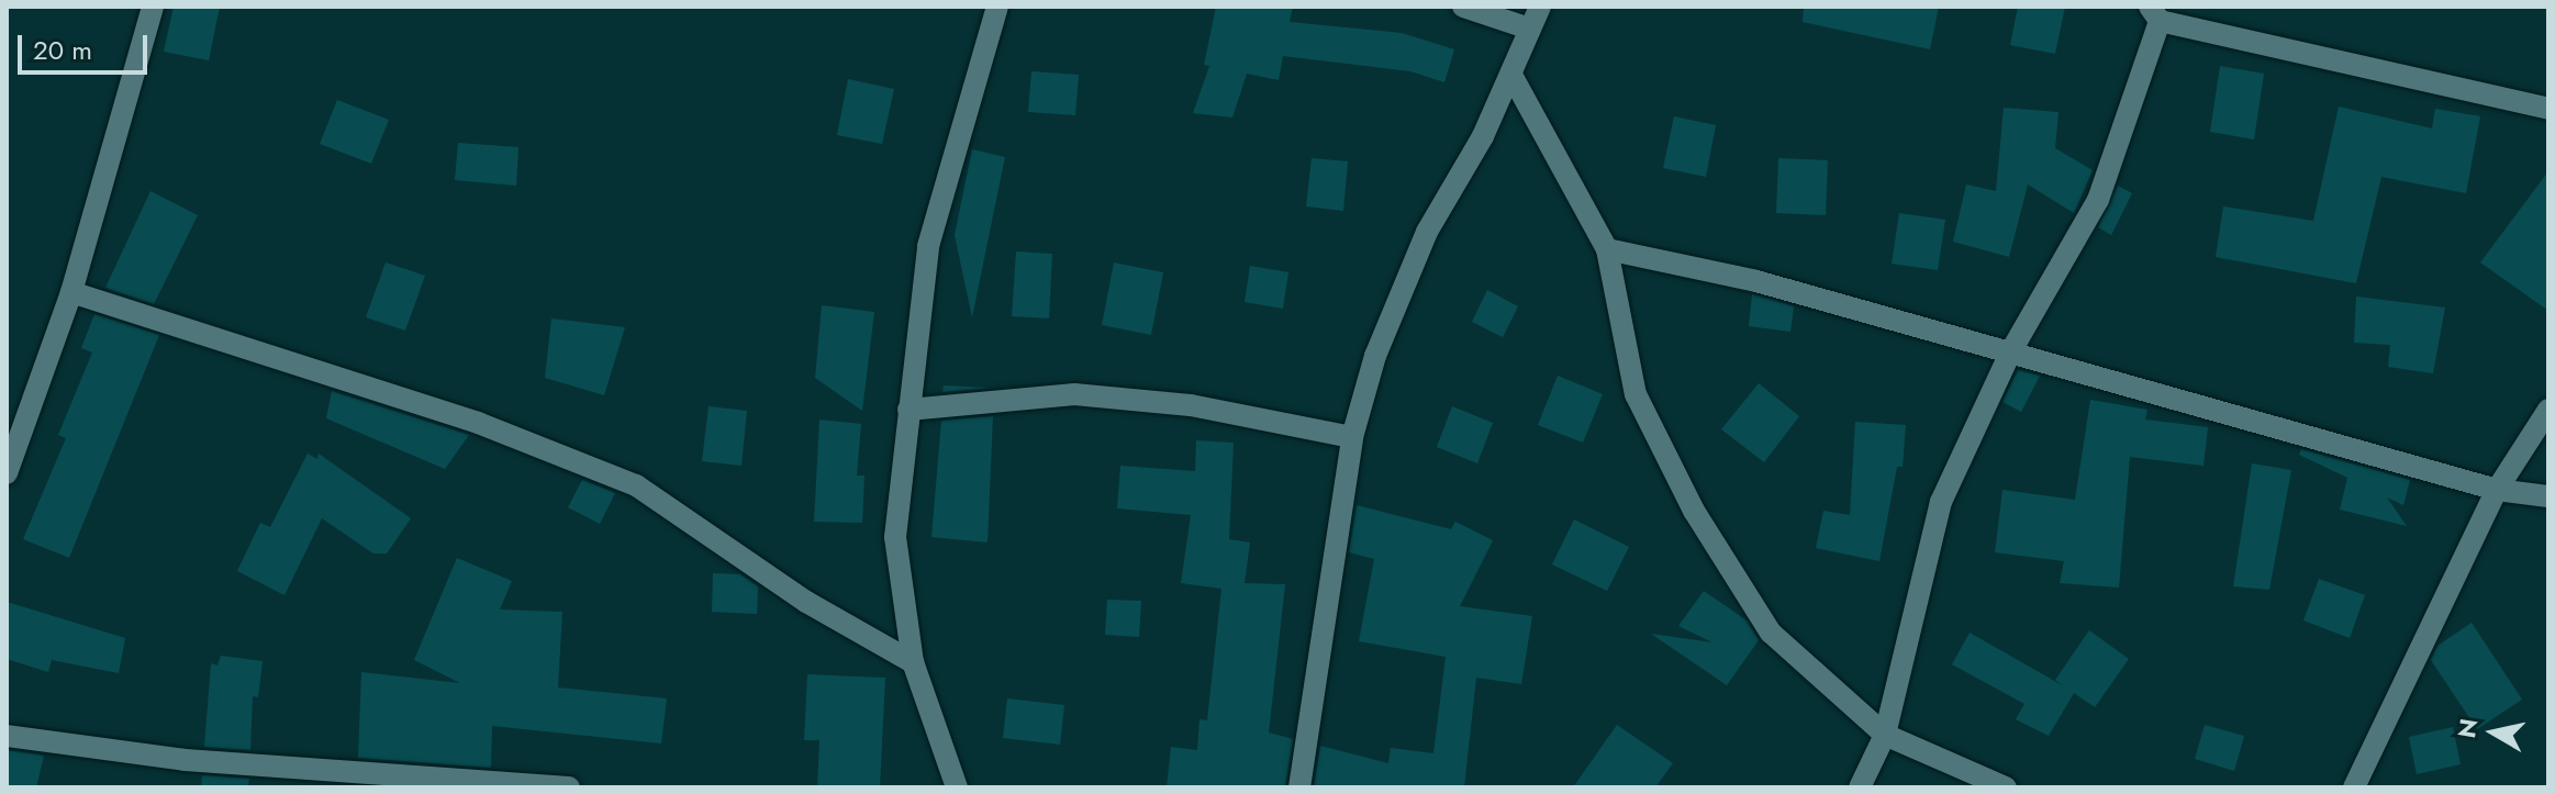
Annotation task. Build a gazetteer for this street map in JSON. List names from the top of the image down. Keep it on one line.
{"scale_bar":"20 m","north":"left"}
